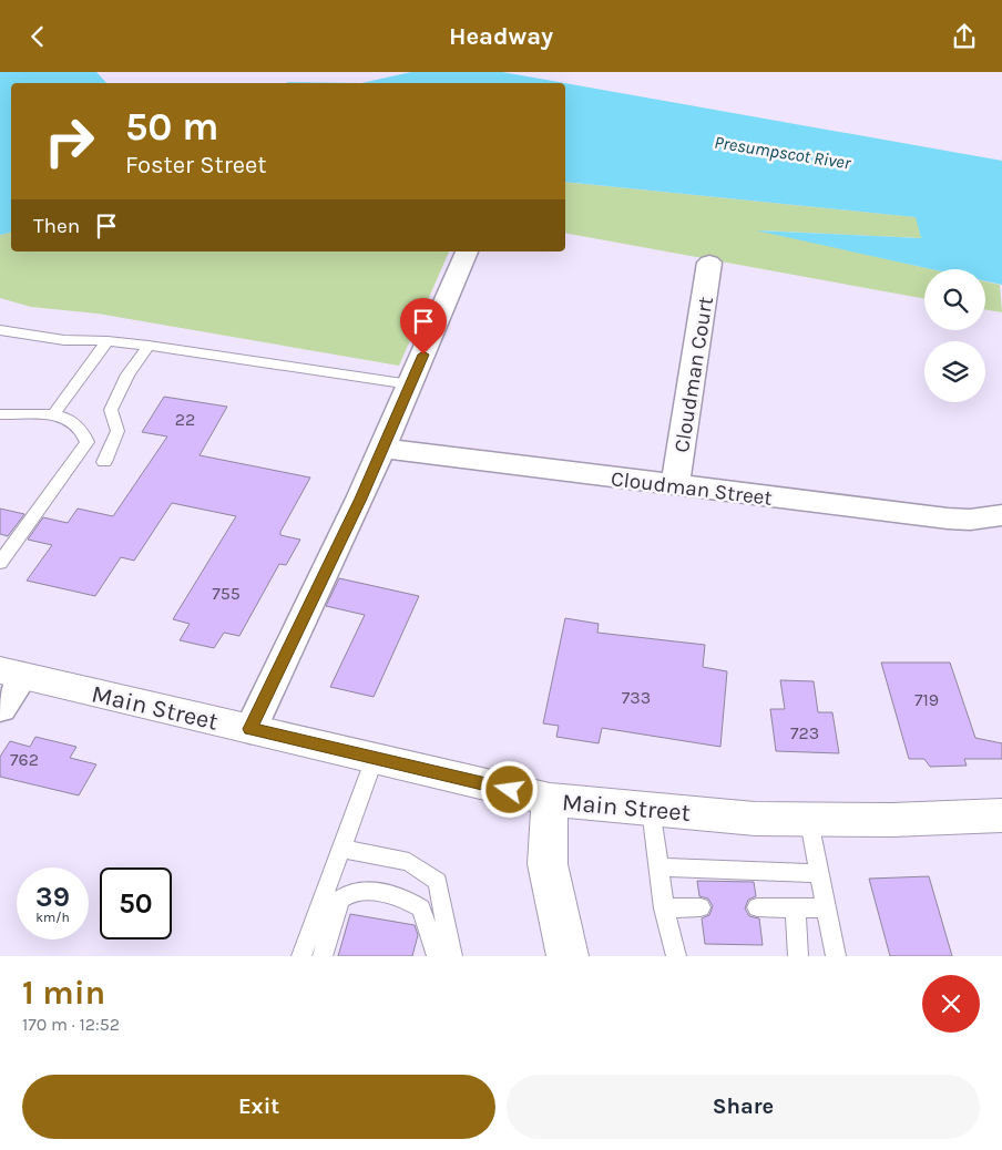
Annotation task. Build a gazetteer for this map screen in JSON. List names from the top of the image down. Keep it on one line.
{"streets":{"main road":["Main Street"],"street":["Cloudman Court","Cloudman Street"]},"crossings":[["Cloudman Court","Cloudman Street"]],"water":["Presumpscot River"],"house_numbers":["22","755","733","719","723","762"],"page":{"header":"Headway","turn":["50 m","Foster Street"],"then":"Then","speed":"39 km/h","limit":"50","heading":["1 min","170 m · 12:52"],"buttons":["Exit","Share"]}}
